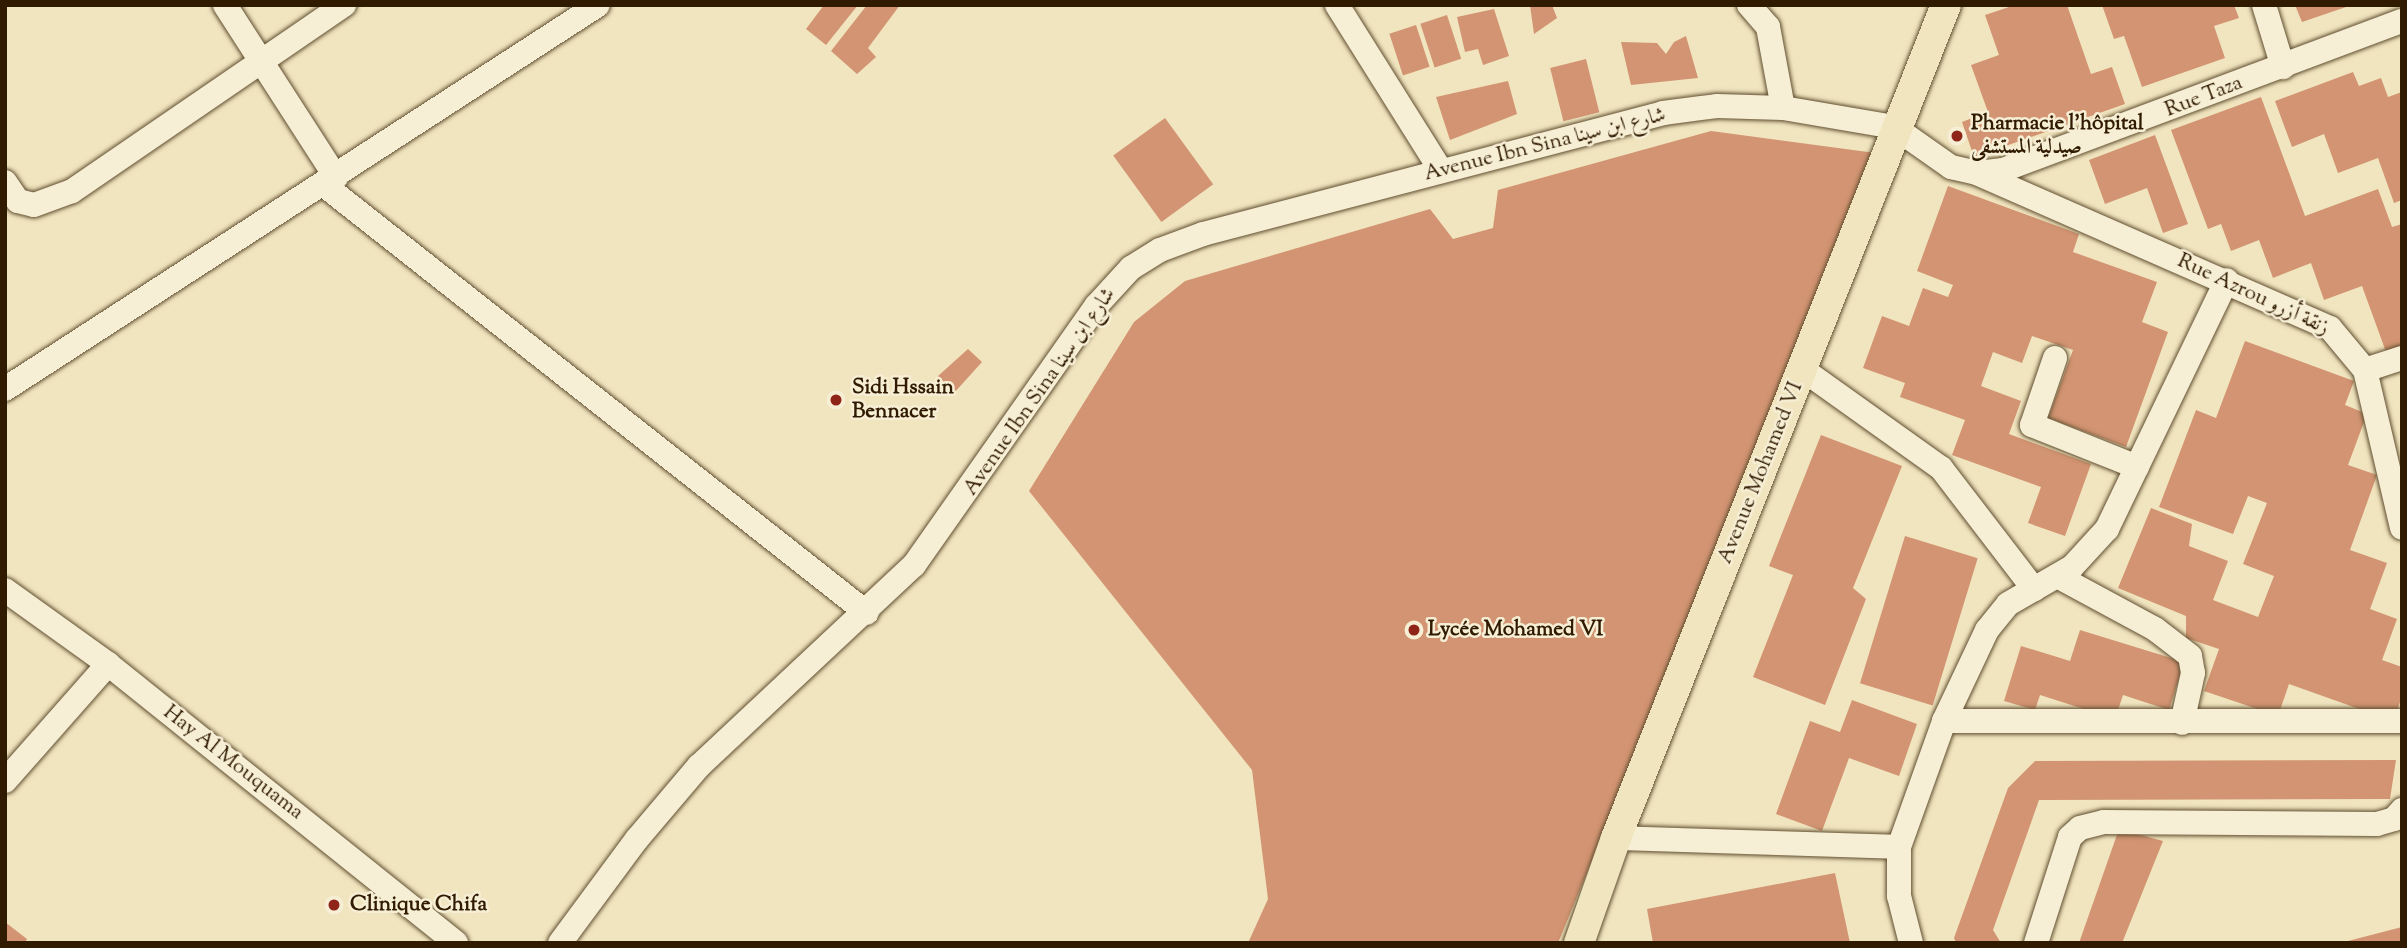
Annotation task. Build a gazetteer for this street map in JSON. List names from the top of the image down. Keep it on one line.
{"streets":{"main road":["Avenue Mohamed VI"],"street":["Rue Taza","Avenue Ibn Sina شارع ابن سينا","Rue Azrou زنقة أزرو","Hay Al Mouquama"]},"crossings":[["Rue Taza","Avenue Ibn Sina شارع ابن سينا"],["Rue Taza","Rue Azrou زنقة أزرو"],["Rue Taza","Avenue Mohamed VI"],["Avenue Ibn Sina شارع ابن سينا","Avenue Mohamed VI"]],"places":["Pharmacie l'hôpital صيدلية المستشفى","Sidi Hssain Bennacer","Lycée Mohamed VI","Clinique Chifa"]}
